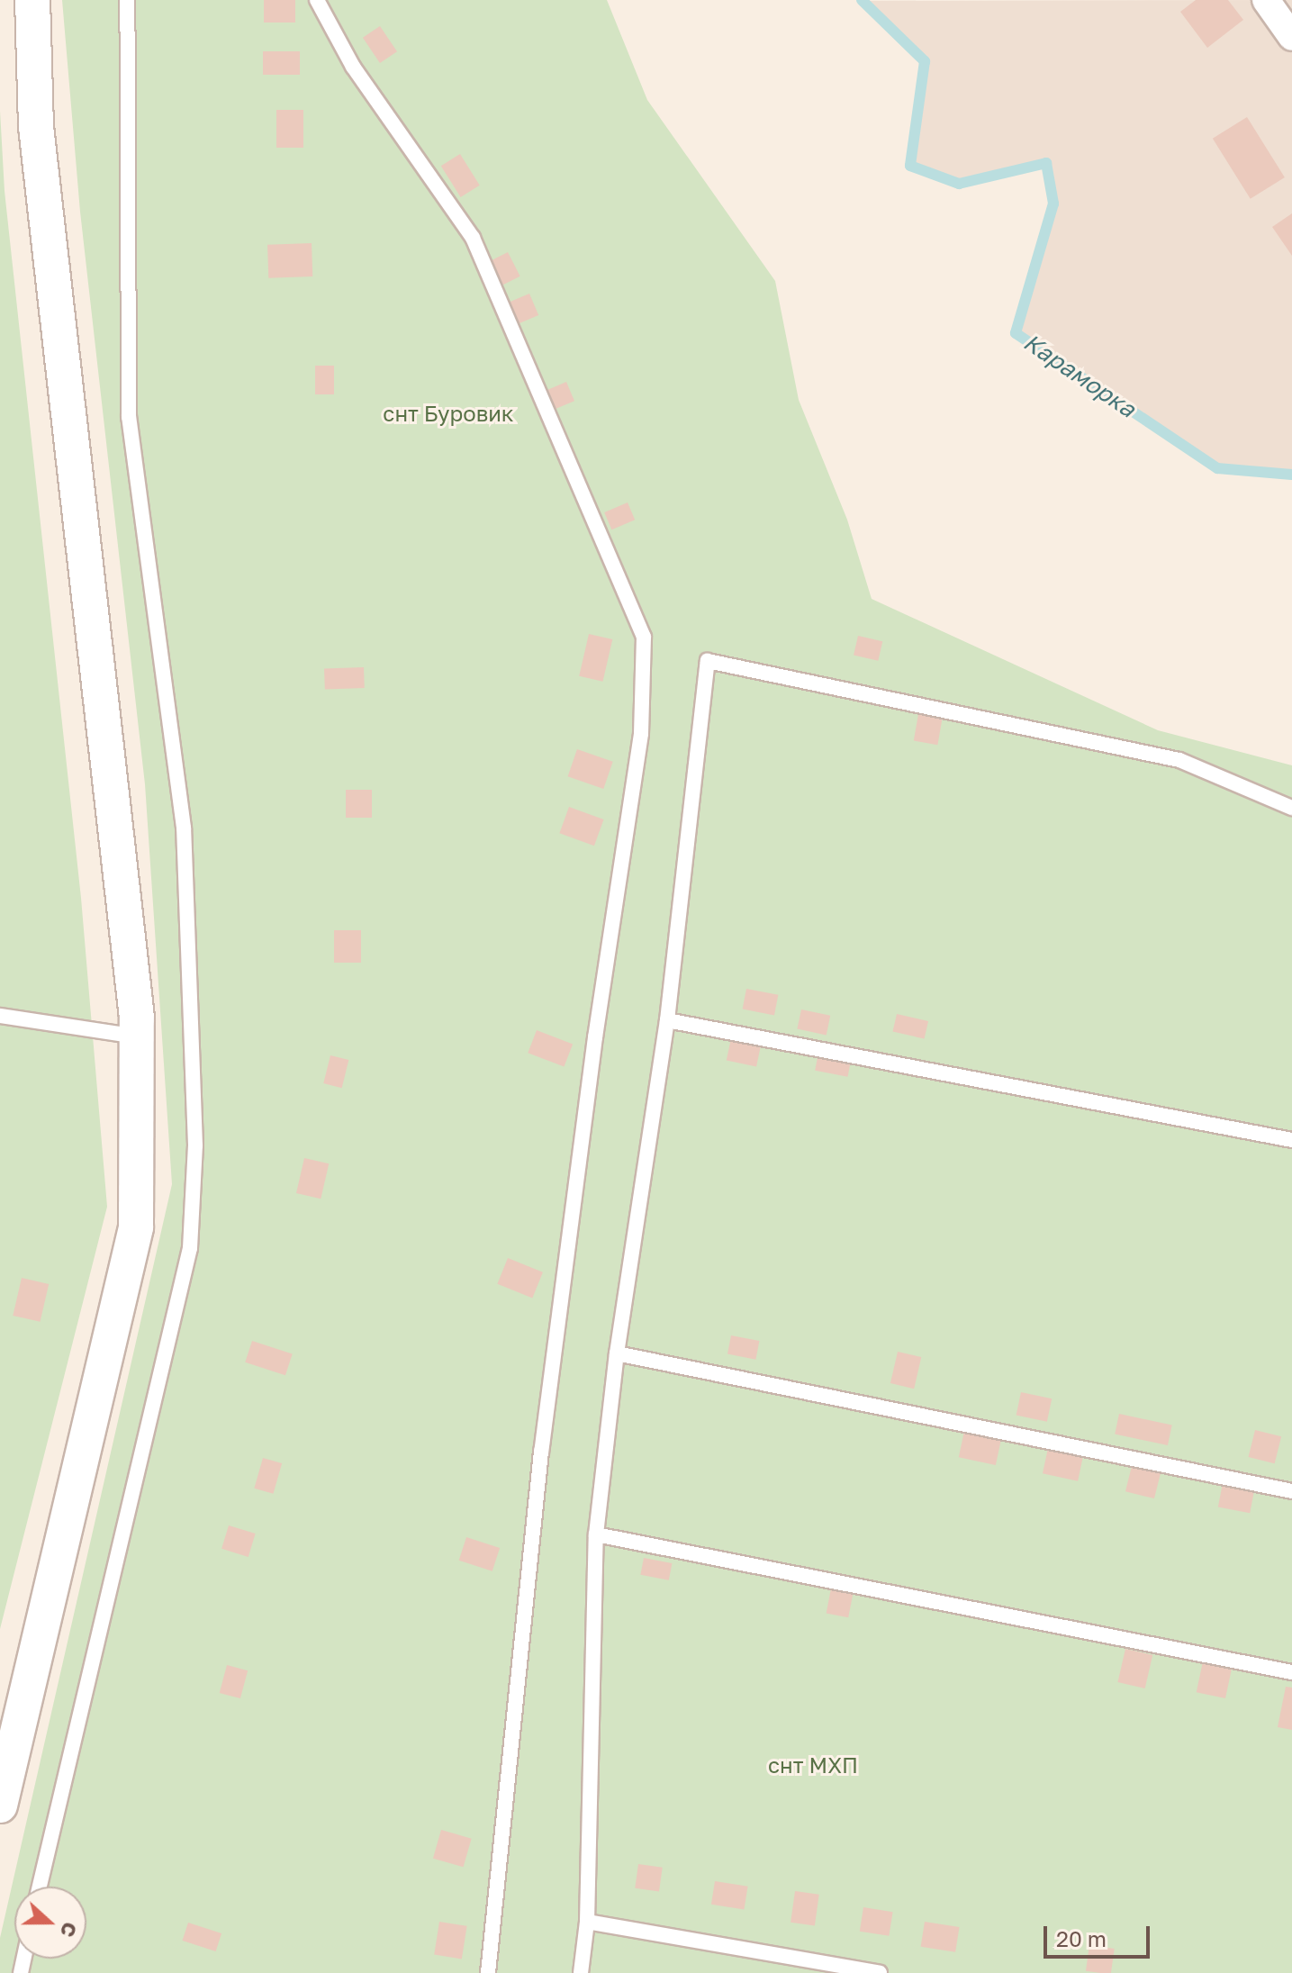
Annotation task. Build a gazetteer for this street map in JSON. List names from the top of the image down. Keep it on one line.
{"water":["Караморка"],"parks":["снт Буровик","снт МХП"],"scale_bar":"20 m","north":"right"}
